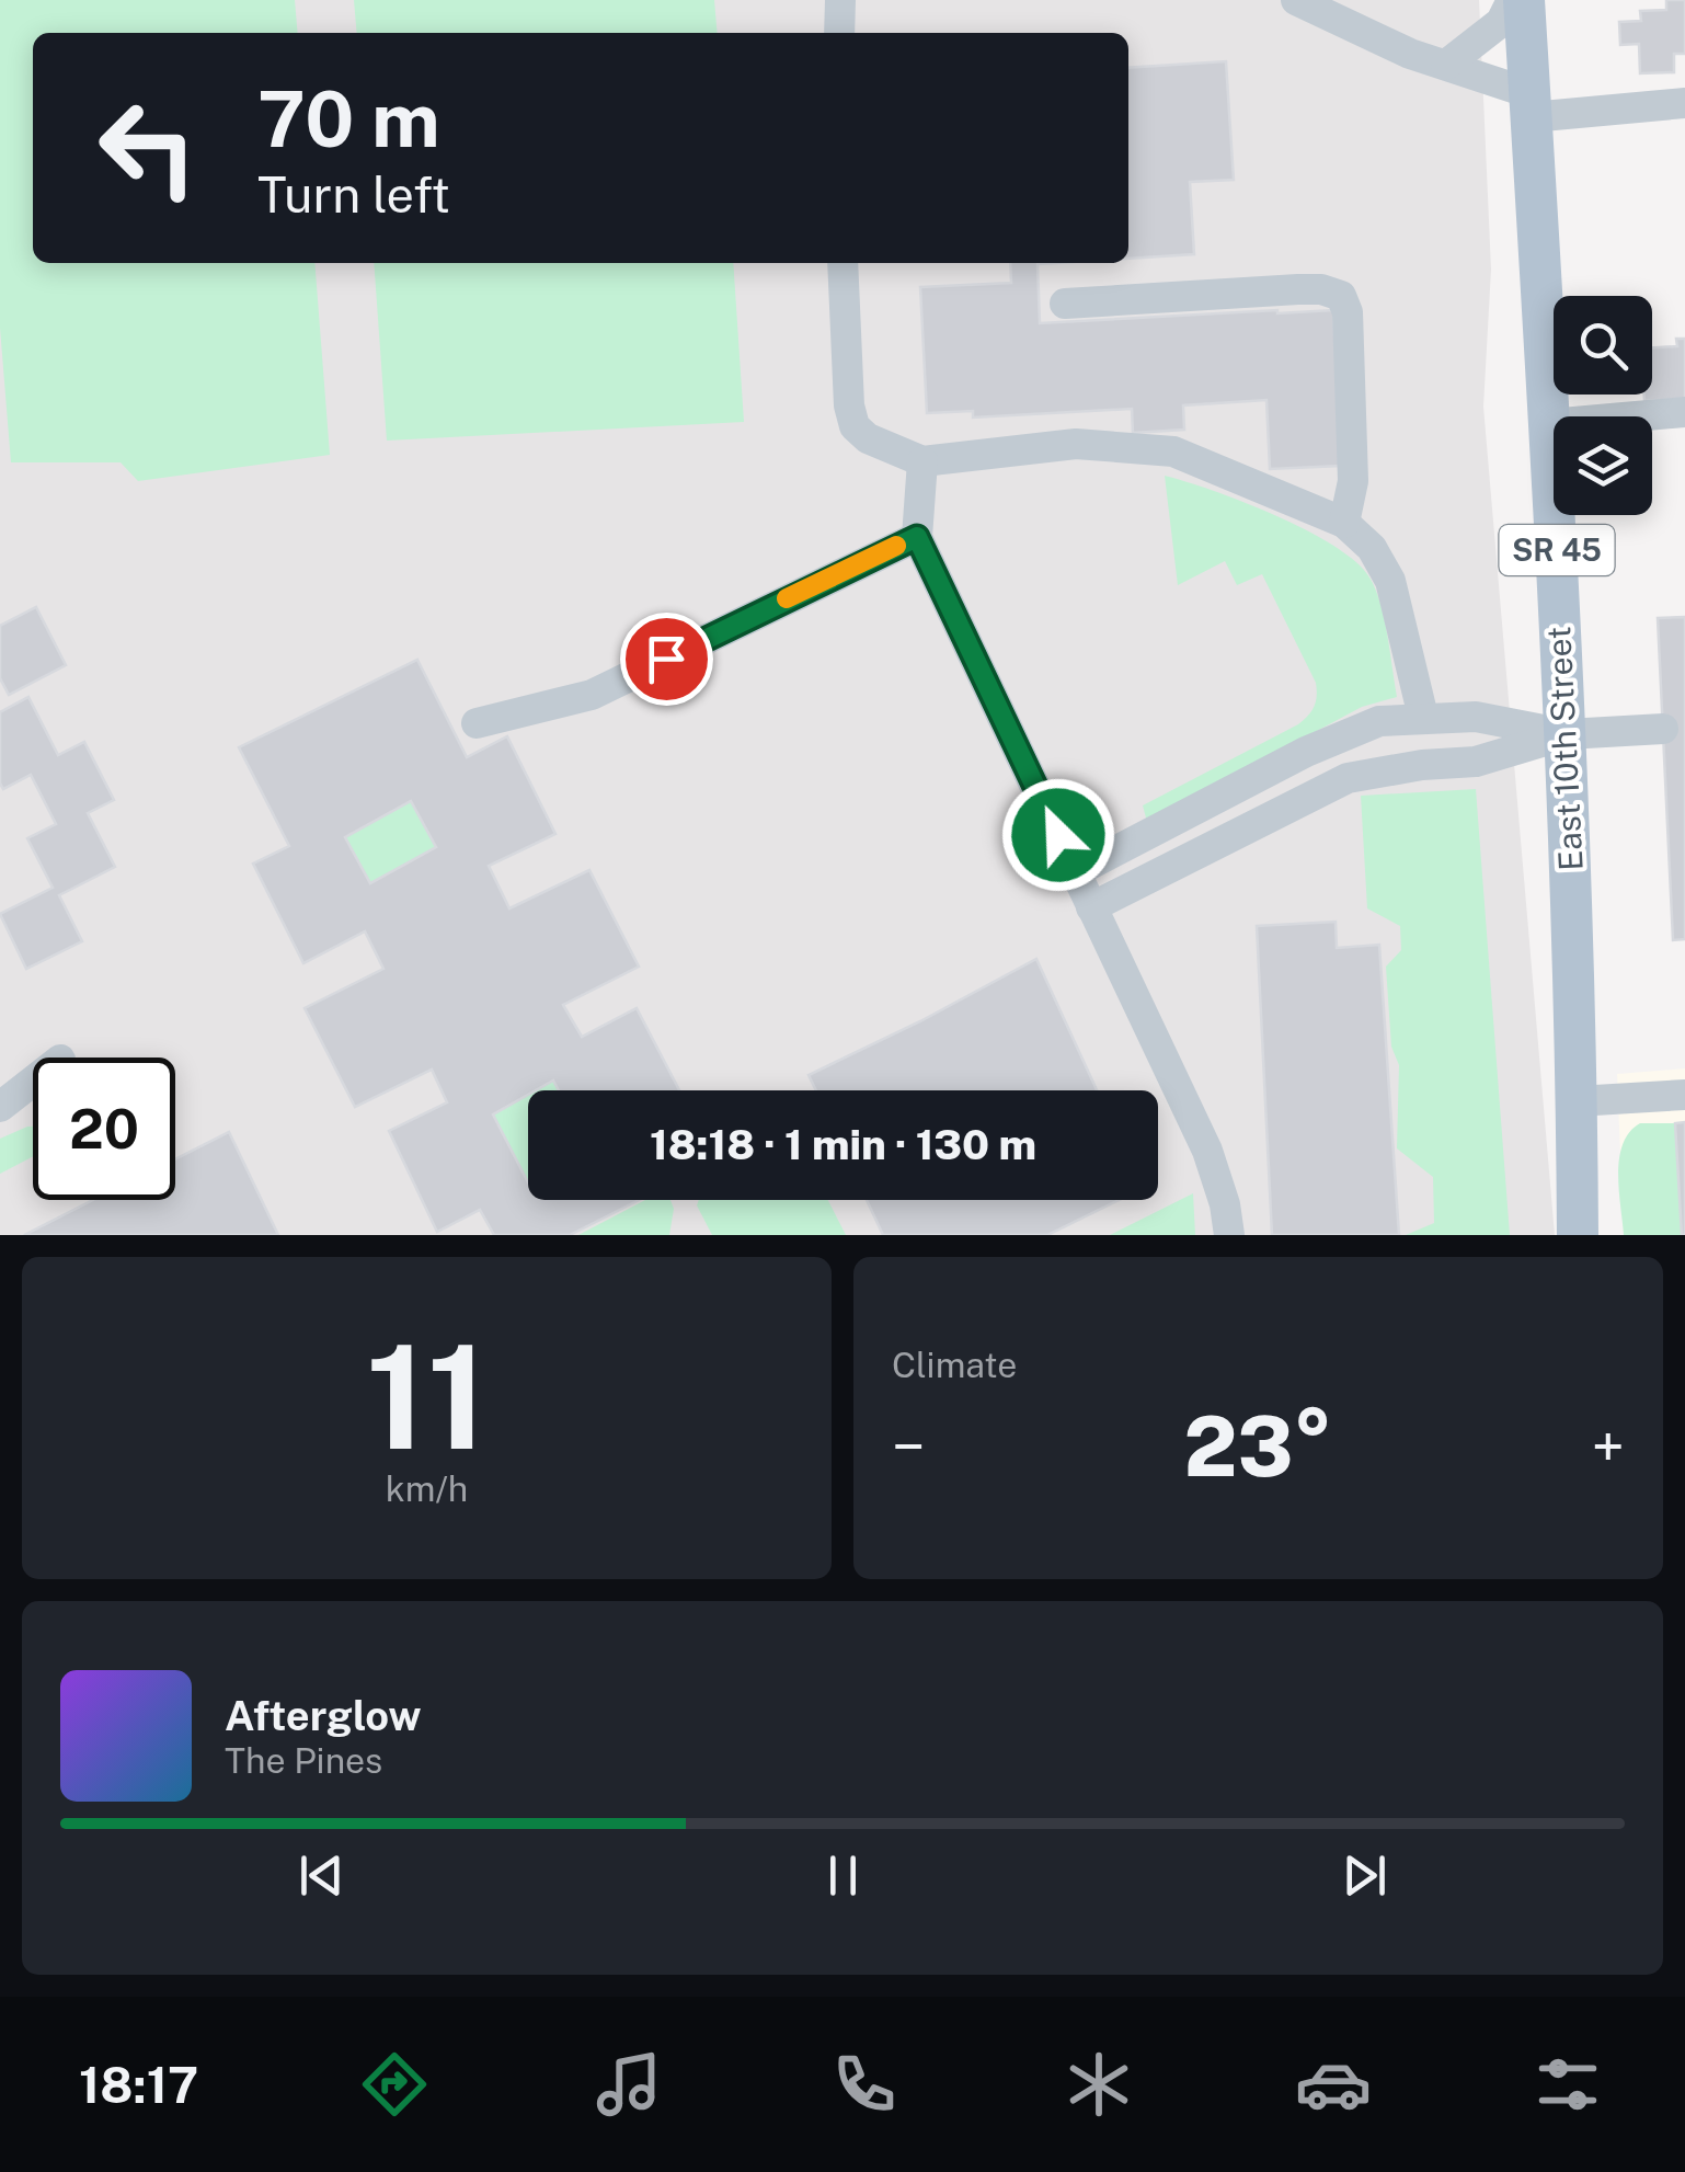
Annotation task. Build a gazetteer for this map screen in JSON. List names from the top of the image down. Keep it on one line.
{"streets":{"main road":["SR 45","East 10th Street"]},"page":{"turn":["70 m","Turn left"],"limit":"20","trip":"18:18 · 1 min · 130 m","tile":[["11","km/h"],"Climate"],"heat":["−","23°","+"],"song":["Afterglow","The Pines"],"tabs":"18:17"}}
